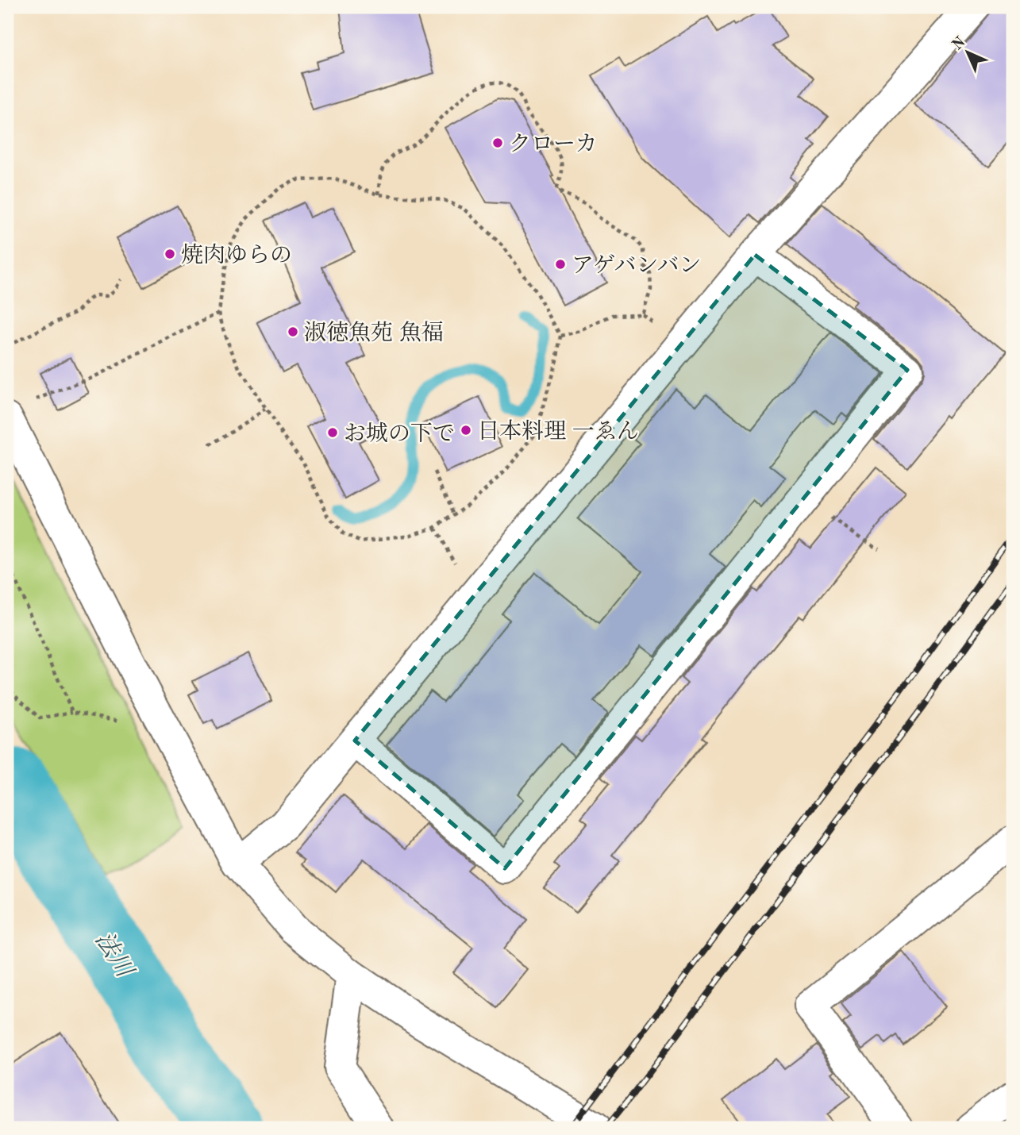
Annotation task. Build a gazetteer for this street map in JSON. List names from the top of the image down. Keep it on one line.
{"water":["法川"],"places":["クローカ","焼肉ゆらの","アゲバンバン","淑徳魚苑 魚福","日本料理 一ゑん","お城の下で"],"north":"top left"}
